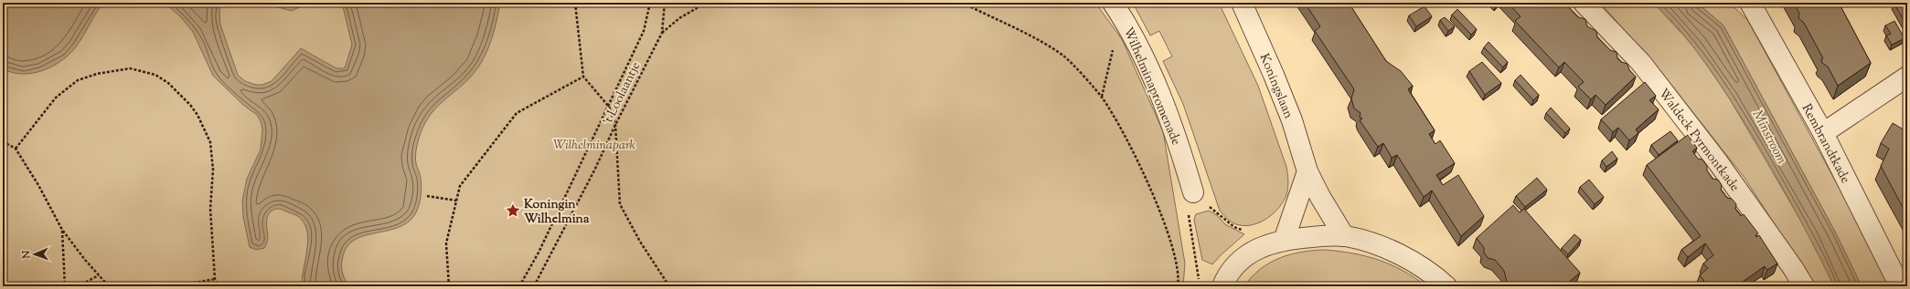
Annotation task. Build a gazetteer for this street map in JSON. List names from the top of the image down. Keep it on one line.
{"streets":{"street":["Wilhelminapromenade","Koningslaan","Waldeck Pyrmontkade","Rembrandtkade"],"path":["'t Loolaantje"]},"water":["Minstroom"],"parks":["Wilhelminapark"],"places":{"place":["Koningin Wilhelmina"]},"north":"left"}
